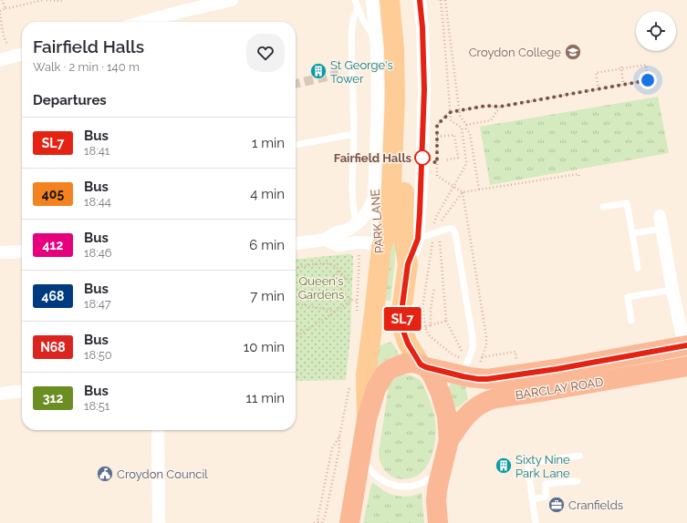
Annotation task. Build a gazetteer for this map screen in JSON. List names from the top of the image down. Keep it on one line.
{"streets":{"highway":["BARCLAY ROAD"],"main road":["PARK LANE"]},"crossings":[["PARK LANE","BARCLAY ROAD"]],"parks":["Queen's Gardens"],"places":{"school or university":["Croydon College"],"building":["St George's Tower","Sixty Nine Park Lane"],"other":["Fairfield Halls"],"public building":["Croydon Council"],"office":["Cranfields"]},"lines":["bus line SL7"],"page":{"on_map":"SL7","heading":[["Fairfield Halls","Walk · 2 min · 140 m"],"Departures"],"list":[{"mark":"SL7","name":"Bus","note":"18:41","value":"1 min"},{"mark":"405","name":"Bus","note":"18:44","value":"4 min"},{"mark":"412","name":"Bus","note":"18:46","value":"6 min"},{"mark":"468","name":"Bus","note":"18:47","value":"7 min"},{"mark":"N68","name":"Bus","note":"18:50","value":"10 min"},{"mark":"312","name":"Bus","note":"18:51","value":"11 min"}]}}
